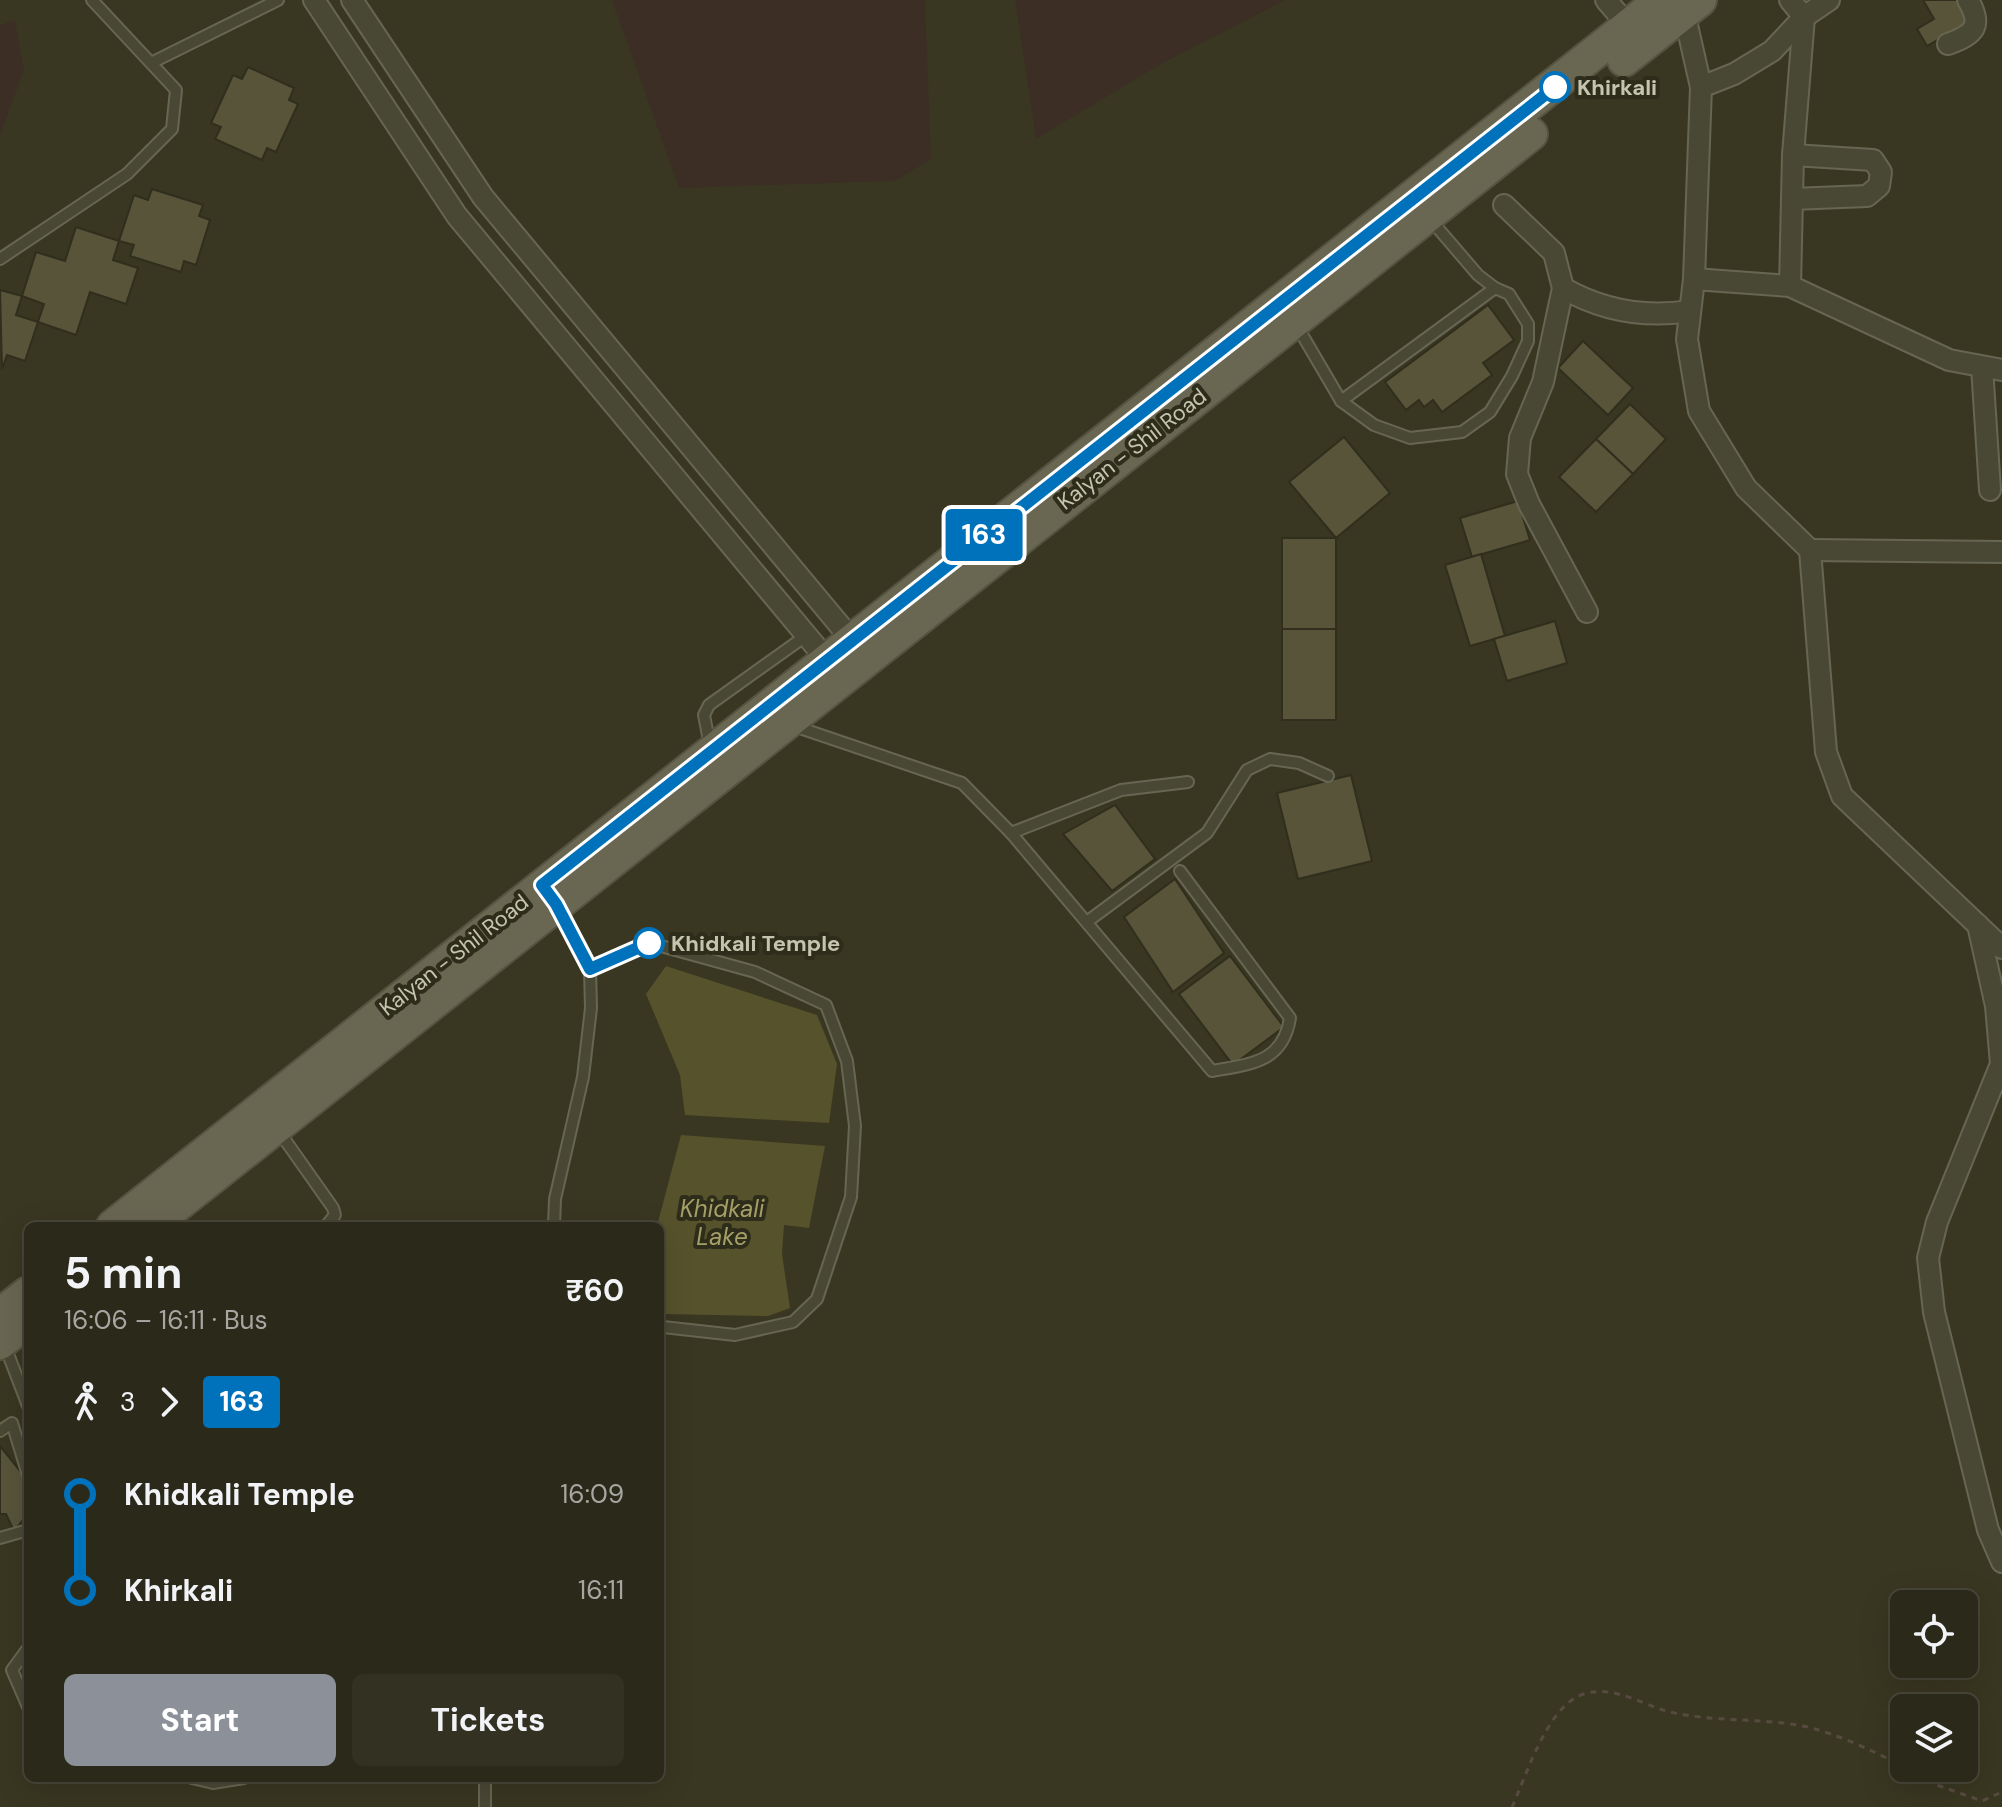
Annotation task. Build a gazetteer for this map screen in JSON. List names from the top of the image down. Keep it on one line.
{"streets":{"main road":["Kalyan - Shil Road"]},"water":["Khidkali Lake"],"places":["Khirkali","Khidkali Temple"],"lines":["bus line 163"],"page":{"on_map":"163","heading":["5 min","16:06 – 16:11 · Bus","₹60"],"legs":["3","163"],"list":[{"name":"Khidkali Temple","value":"16:09"},{"name":"Khirkali","value":"16:11"}],"buttons":["Start","Tickets"]}}
